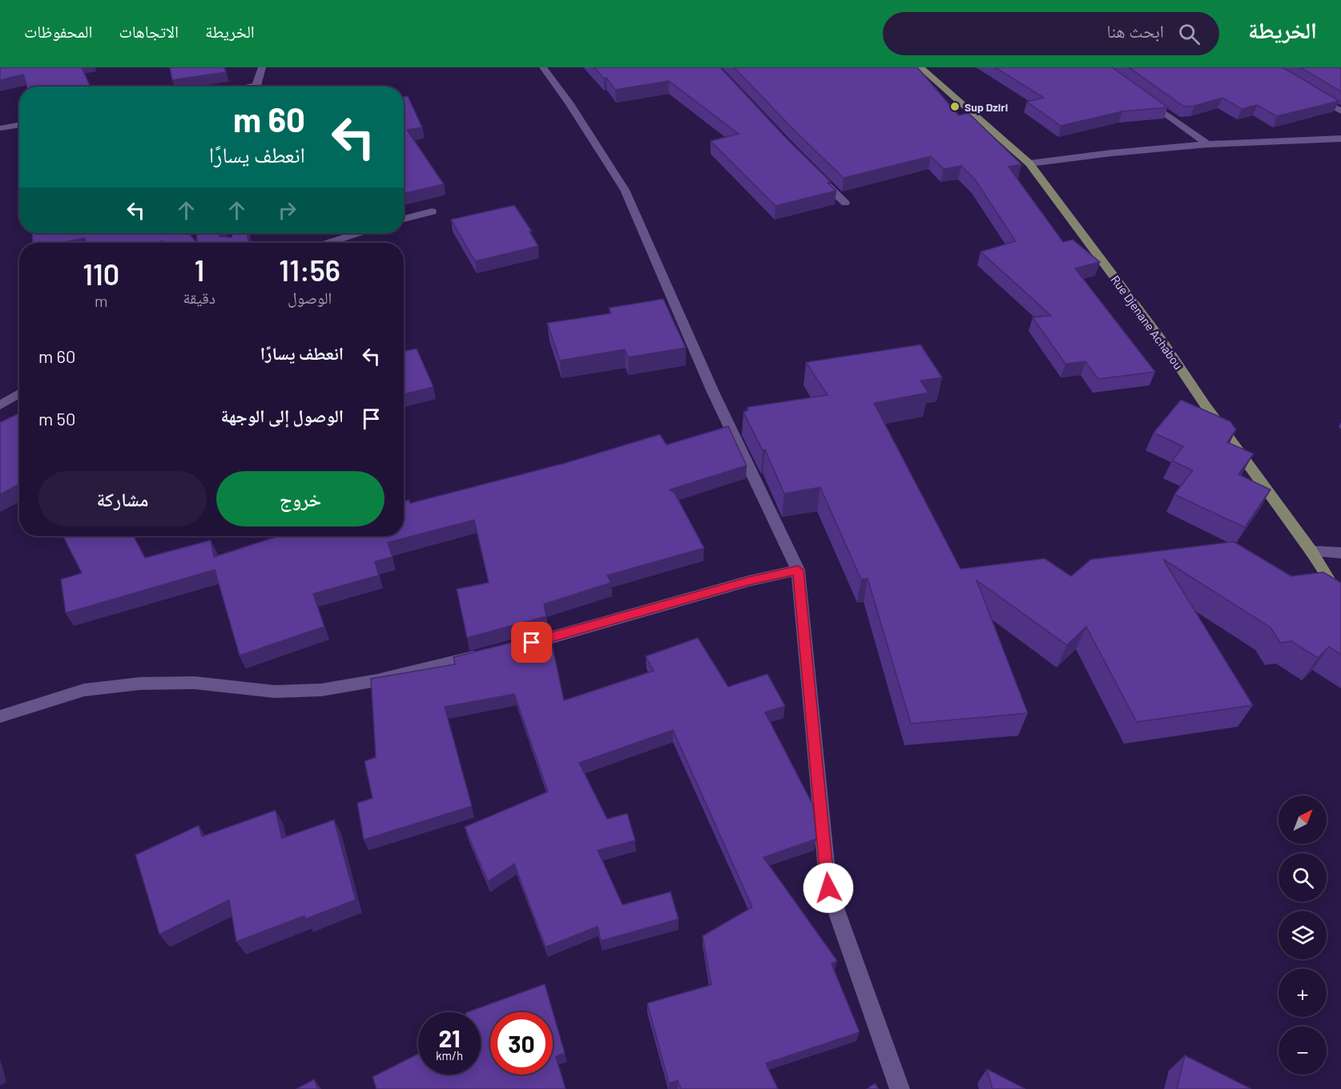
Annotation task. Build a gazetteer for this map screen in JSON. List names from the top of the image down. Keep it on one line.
{"streets":{"main road":["Rue Djenane Achabou"]},"places":["Sup Dziri"],"north":"top right","page":{"header":"الخريطة","search":"ابحث هنا","nav":["الخريطة","الاتجاهات","المحفوظات"],"turn":["60 m","انعطف يسارًا"],"eta":["11:56","الوصول","1","دقيقة","110","m"],"list":[{"name":"انعطف يسارًا","value":"60 m"},{"name":"الوصول إلى الوجهة","value":"50 m"}],"buttons":["خروج","مشاركة"],"map_buttons":["+","−"],"speed":"21 km/h","limit":"30"}}
